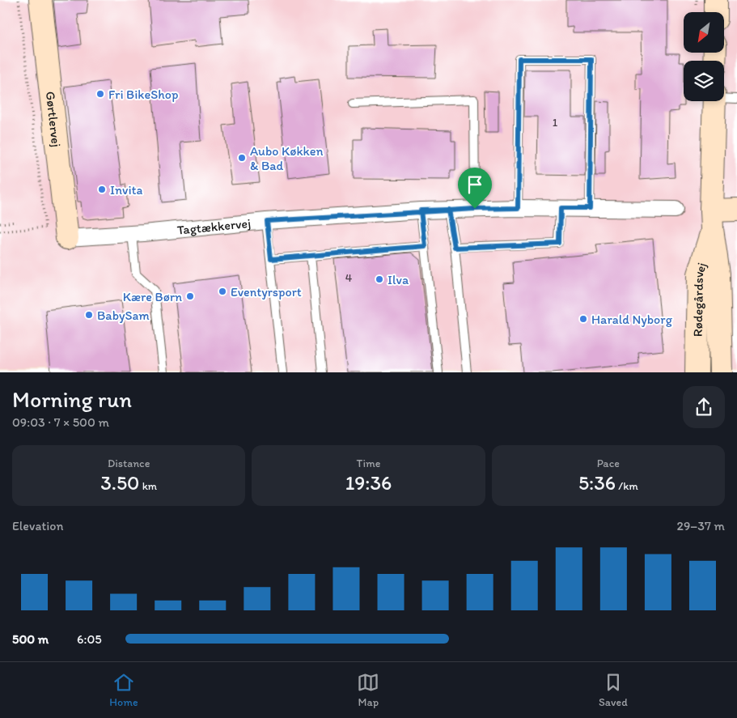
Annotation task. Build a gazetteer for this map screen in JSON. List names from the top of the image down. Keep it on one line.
{"streets":{"street":["Gørtlervej","Tagtækkervej","Rødegårdsvej"]},"crossings":[["Gørtlervej","Tagtækkervej"]],"places":["Fri BikeShop","Aubo Køkken & Bad","Invita","Ilva","Eventyrsport","Kære Børn","BabySam","Harald Nyborg"],"house_numbers":["1","4"],"north":"bottom left","page":{"heading":["Morning run","09:03 · 7 × 500 m"],"stats":[["Distance","3.50 km"],["Time","19:36"],["Pace","5:36 /km"]],"chart":["Elevation","29–37 m"],"list":[{"name":"500 m","note":"6:05"}],"tabs":["Home","Map","Saved"]}}
